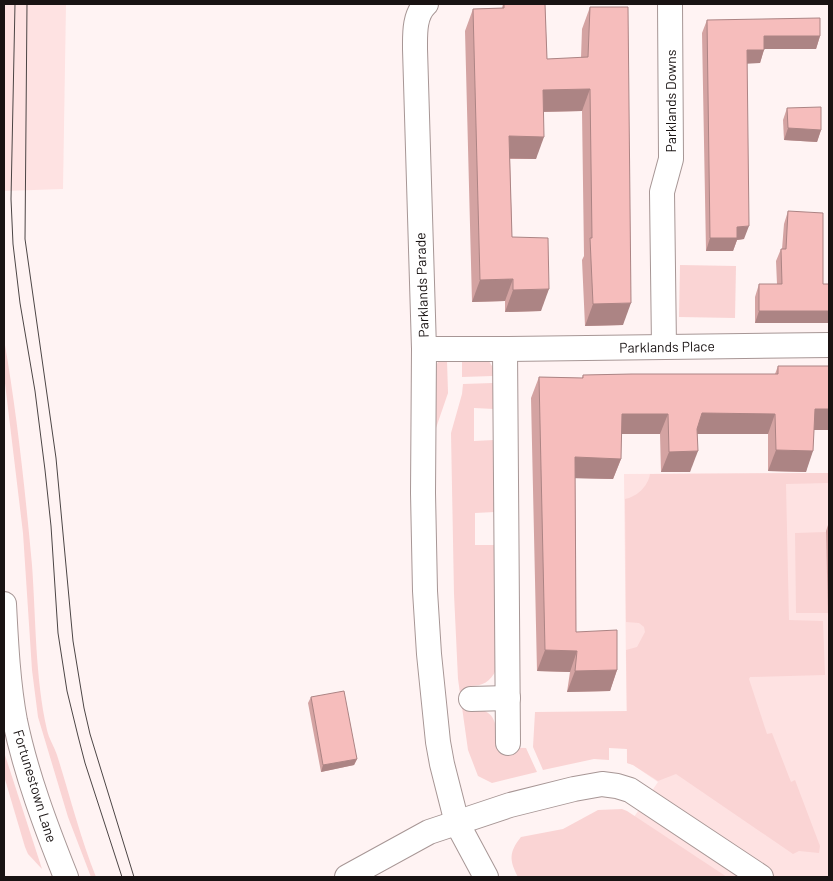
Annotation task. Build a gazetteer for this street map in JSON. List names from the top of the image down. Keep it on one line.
{"streets":{"street":["Parklands Downs","Parklands Parade","Parklands Place","Fortunestown Lane"]},"crossings":[["Parklands Downs","Parklands Place"],["Parklands Parade","Parklands Place"]]}
